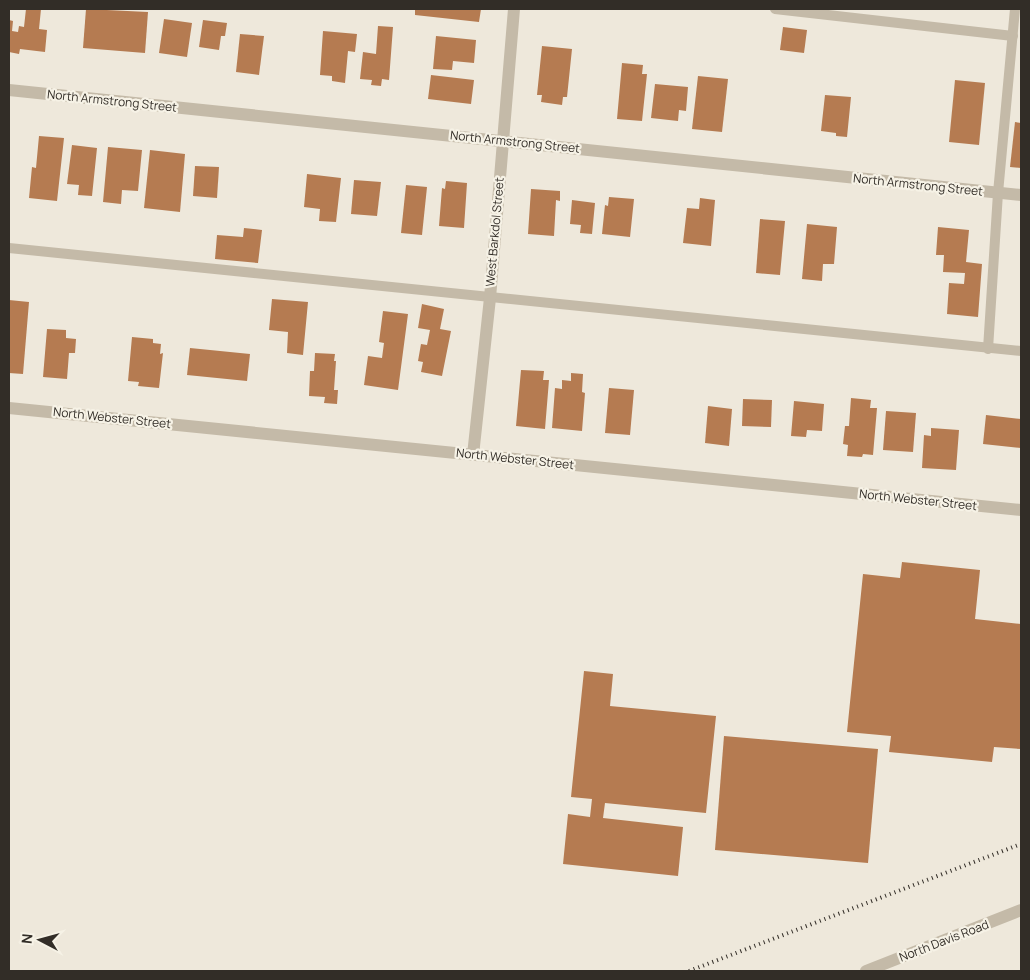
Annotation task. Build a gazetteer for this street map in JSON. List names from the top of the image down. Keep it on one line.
{"streets":{"street":["North Armstrong Street","West Barkdol Street","North Webster Street","North Davis Road"]},"crossings":[["North Armstrong Street","West Barkdol Street"],["West Barkdol Street","North Webster Street"]],"north":"left"}
